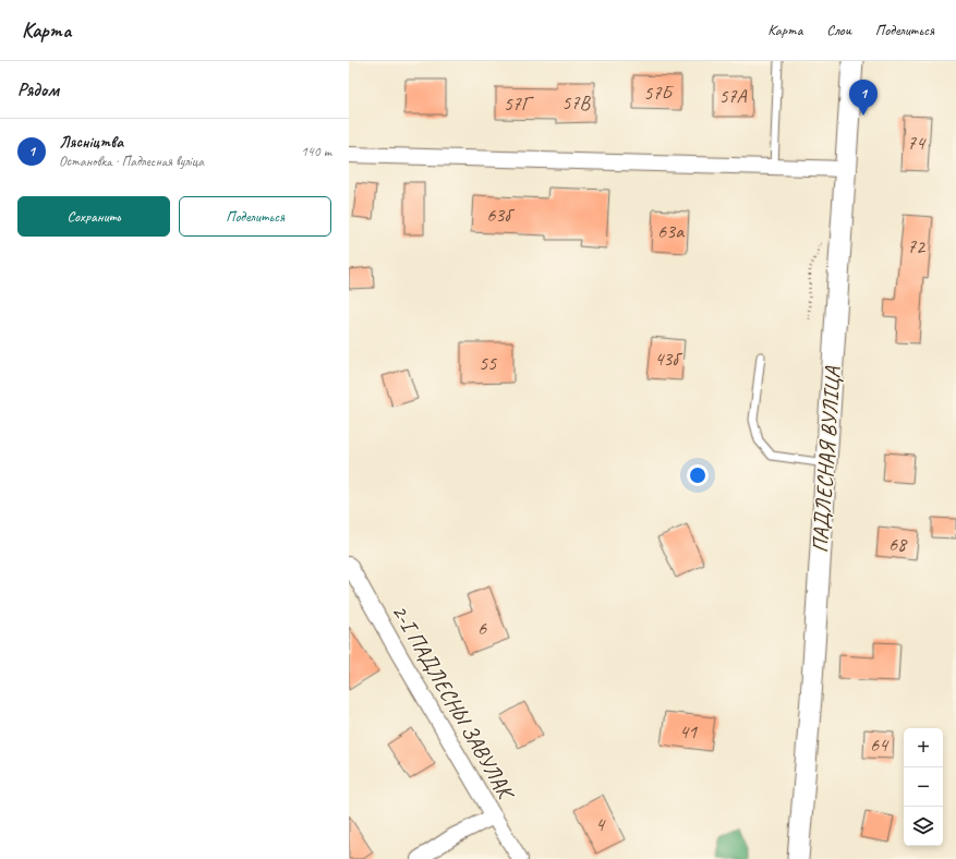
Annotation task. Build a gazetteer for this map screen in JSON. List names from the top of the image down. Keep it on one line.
{"streets":{"main road":["ПАДЛЕСНАЯ ВУЛІЦА"],"street":["2-І ПАДЛЕСНЫ ЗАВУЛАК"]},"house_numbers":["57Б","57А","57В","57Г","74","63б","63а","72","43б","55","68","6","41","64","4"],"page":{"header":"Карта","nav":["Карта","Слои","Поделиться"],"heading":"Рядом","pins":"1","list":[{"mark":"1","name":"Лясніцтва","note":"Остановка · Падлесная вуліца","value":"140 m"}],"buttons":["Сохранить","Поделиться"],"map_buttons":["+","−"]}}
